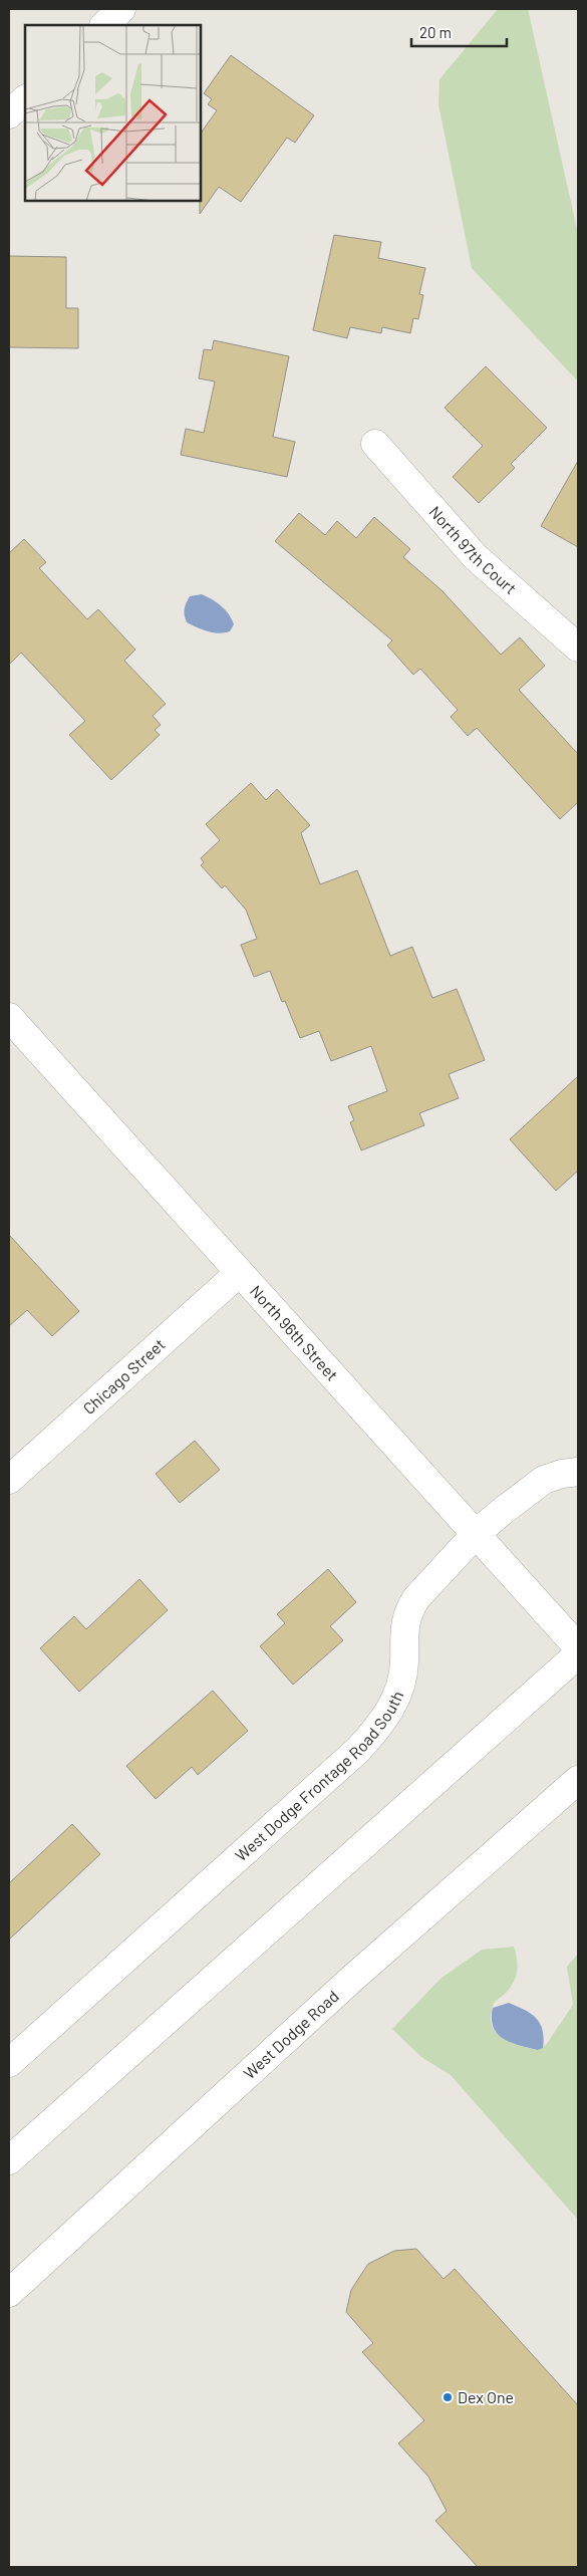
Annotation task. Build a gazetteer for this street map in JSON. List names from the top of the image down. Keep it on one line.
{"streets":{"main road":["North 97th Court","North 96th Street","Chicago Street","West Dodge Frontage Road South","West Dodge Road"]},"crossings":[["North 96th Street","Chicago Street"],["North 96th Street","West Dodge Frontage Road South"]],"places":["Dex One"],"scale_bar":"20 m"}
